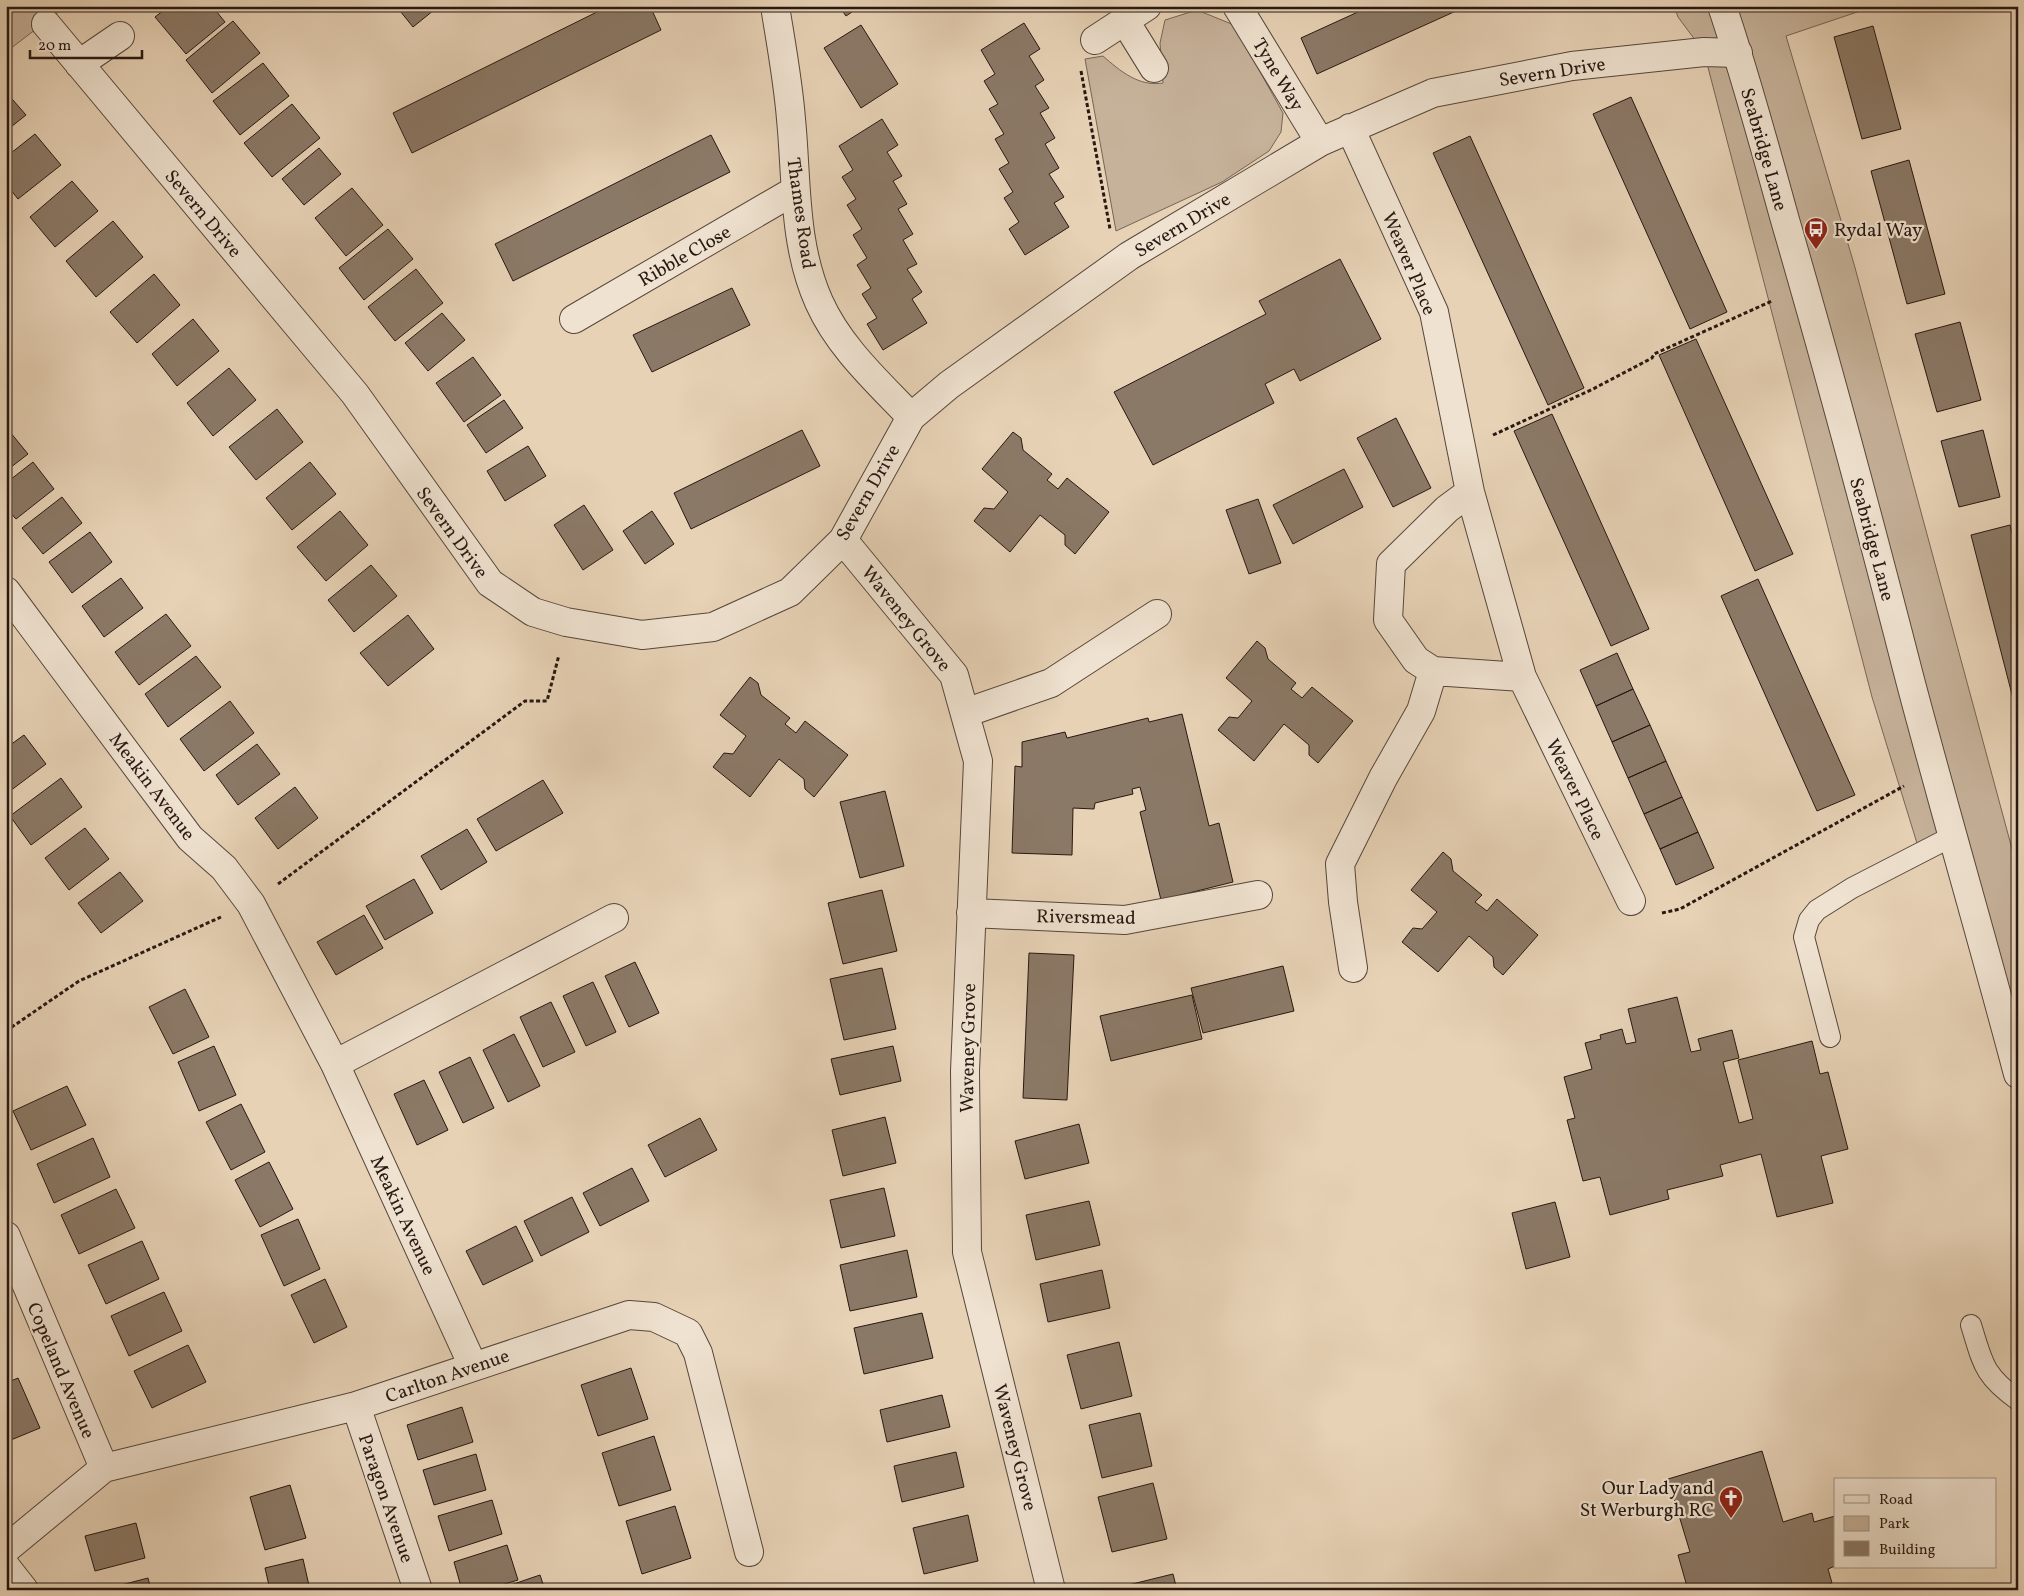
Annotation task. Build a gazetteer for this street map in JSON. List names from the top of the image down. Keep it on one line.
{"streets":{"street":["Severn Drive","Tyne Way","Seabridge Lane","Thames Road","Ribble Close","Weaver Place","Waveney Grove","Meakin Avenue","Riversmead","Copeland Avenue","Carlton Avenue","Paragon Avenue"]},"crossings":[["Severn Drive","Tyne Way"],["Severn Drive","Seabridge Lane"],["Severn Drive","Thames Road"],["Severn Drive","Weaver Place"],["Severn Drive","Waveney Grove"],["Thames Road","Ribble Close"],["Waveney Grove","Riversmead"],["Meakin Avenue","Carlton Avenue"],["Copeland Avenue","Carlton Avenue"],["Carlton Avenue","Paragon Avenue"]],"places":{"bus stop":["Rydal Way"],"church":["Our Lady and St Werburgh RC"]},"legend":["Road","Park","Building"],"scale_bar":"20 m"}
